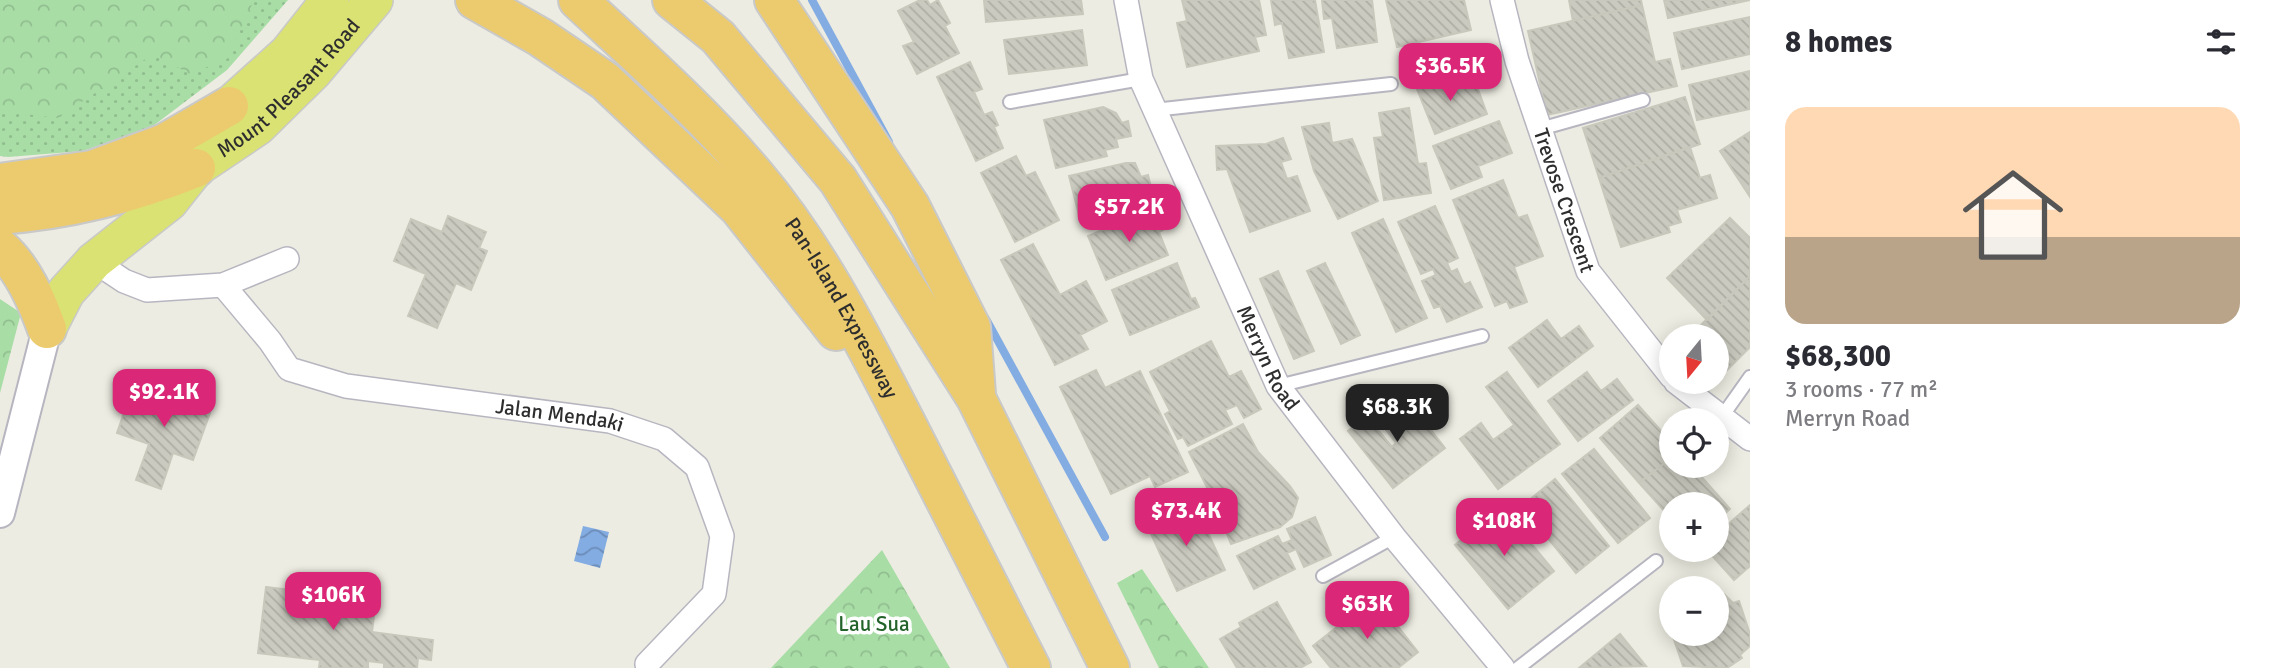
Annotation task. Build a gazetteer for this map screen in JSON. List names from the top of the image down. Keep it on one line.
{"streets":{"highway":["Pan-Island Expressway"],"main road":["Mount Pleasant Road"],"street":["Trevose Crescent","Merryn Road","Jalan Mendaki"]},"parks":["Lau Sua"],"north":"bottom","page":{"heading":"8 homes","price":["$36.5K","$57.2K","$92.1K","$68.3K","$73.4K","$108K","$106K","$63K"],"list":[{"name":"$68,300","note":"3 rooms · 77 m² · Merryn Road"}],"map_buttons":["+","−"]}}
